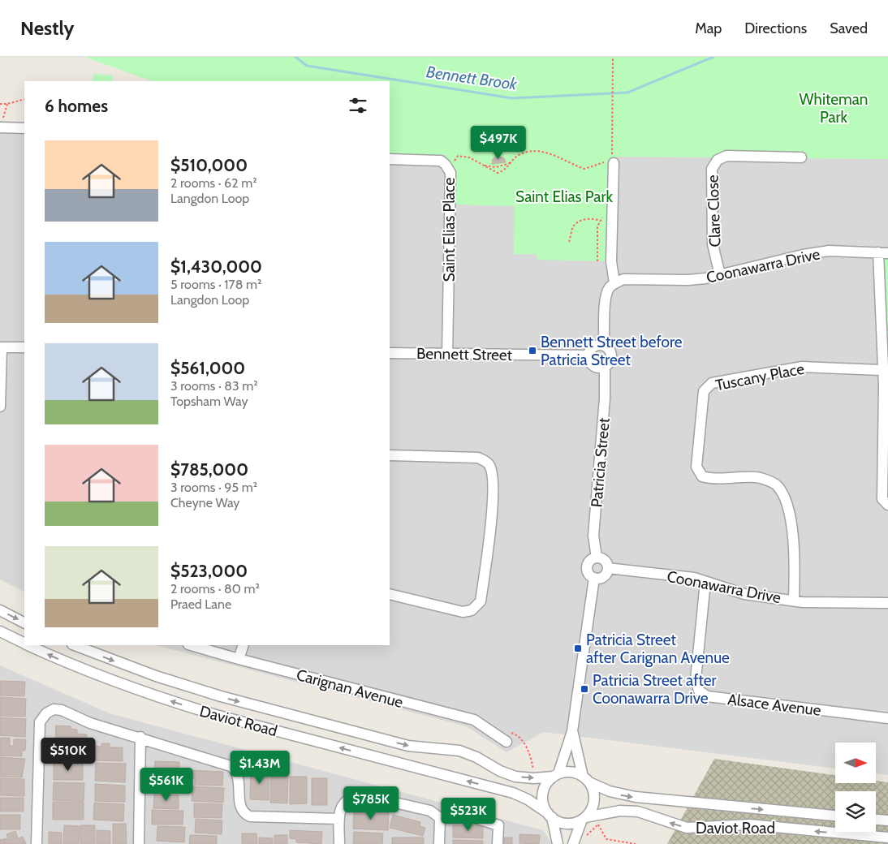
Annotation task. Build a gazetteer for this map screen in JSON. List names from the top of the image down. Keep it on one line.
{"streets":{"street":["Clare Close","Saint Elias Place","Coonawarra Drive","Bennett Street","Tuscany Place","Patricia Street","Carignan Avenue","Alsace Avenue","Daviot Road"]},"crossings":[["Clare Close","Coonawarra Drive"],["Saint Elias Place","Bennett Street"],["Coonawarra Drive","Tuscany Place"],["Coonawarra Drive","Patricia Street"],["Coonawarra Drive","Alsace Avenue"],["Bennett Street","Patricia Street"]],"water":["Bennett Brook"],"parks":["Whiteman Park","Saint Elias Park"],"places":{"transit":["Bennett Street before Patricia Street","Patricia Street after Carignan Avenue","Patricia Street after Coonawarra Drive"]},"north":"right","page":{"header":"Nestly","nav":["Map","Directions","Saved"],"heading":"6 homes","price":["$497K","$510K","$1.43M","$561K","$785K","$523K"],"list":[{"name":"$510,000","note":"2 rooms · 62 m² · Langdon Loop"},{"name":"$1,430,000","note":"5 rooms · 178 m² · Langdon Loop"},{"name":"$561,000","note":"3 rooms · 83 m² · Topsham Way"},{"name":"$785,000","note":"3 rooms · 95 m² · Cheyne Way"},{"name":"$523,000","note":"2 rooms · 80 m² · Praed Lane"}]}}
